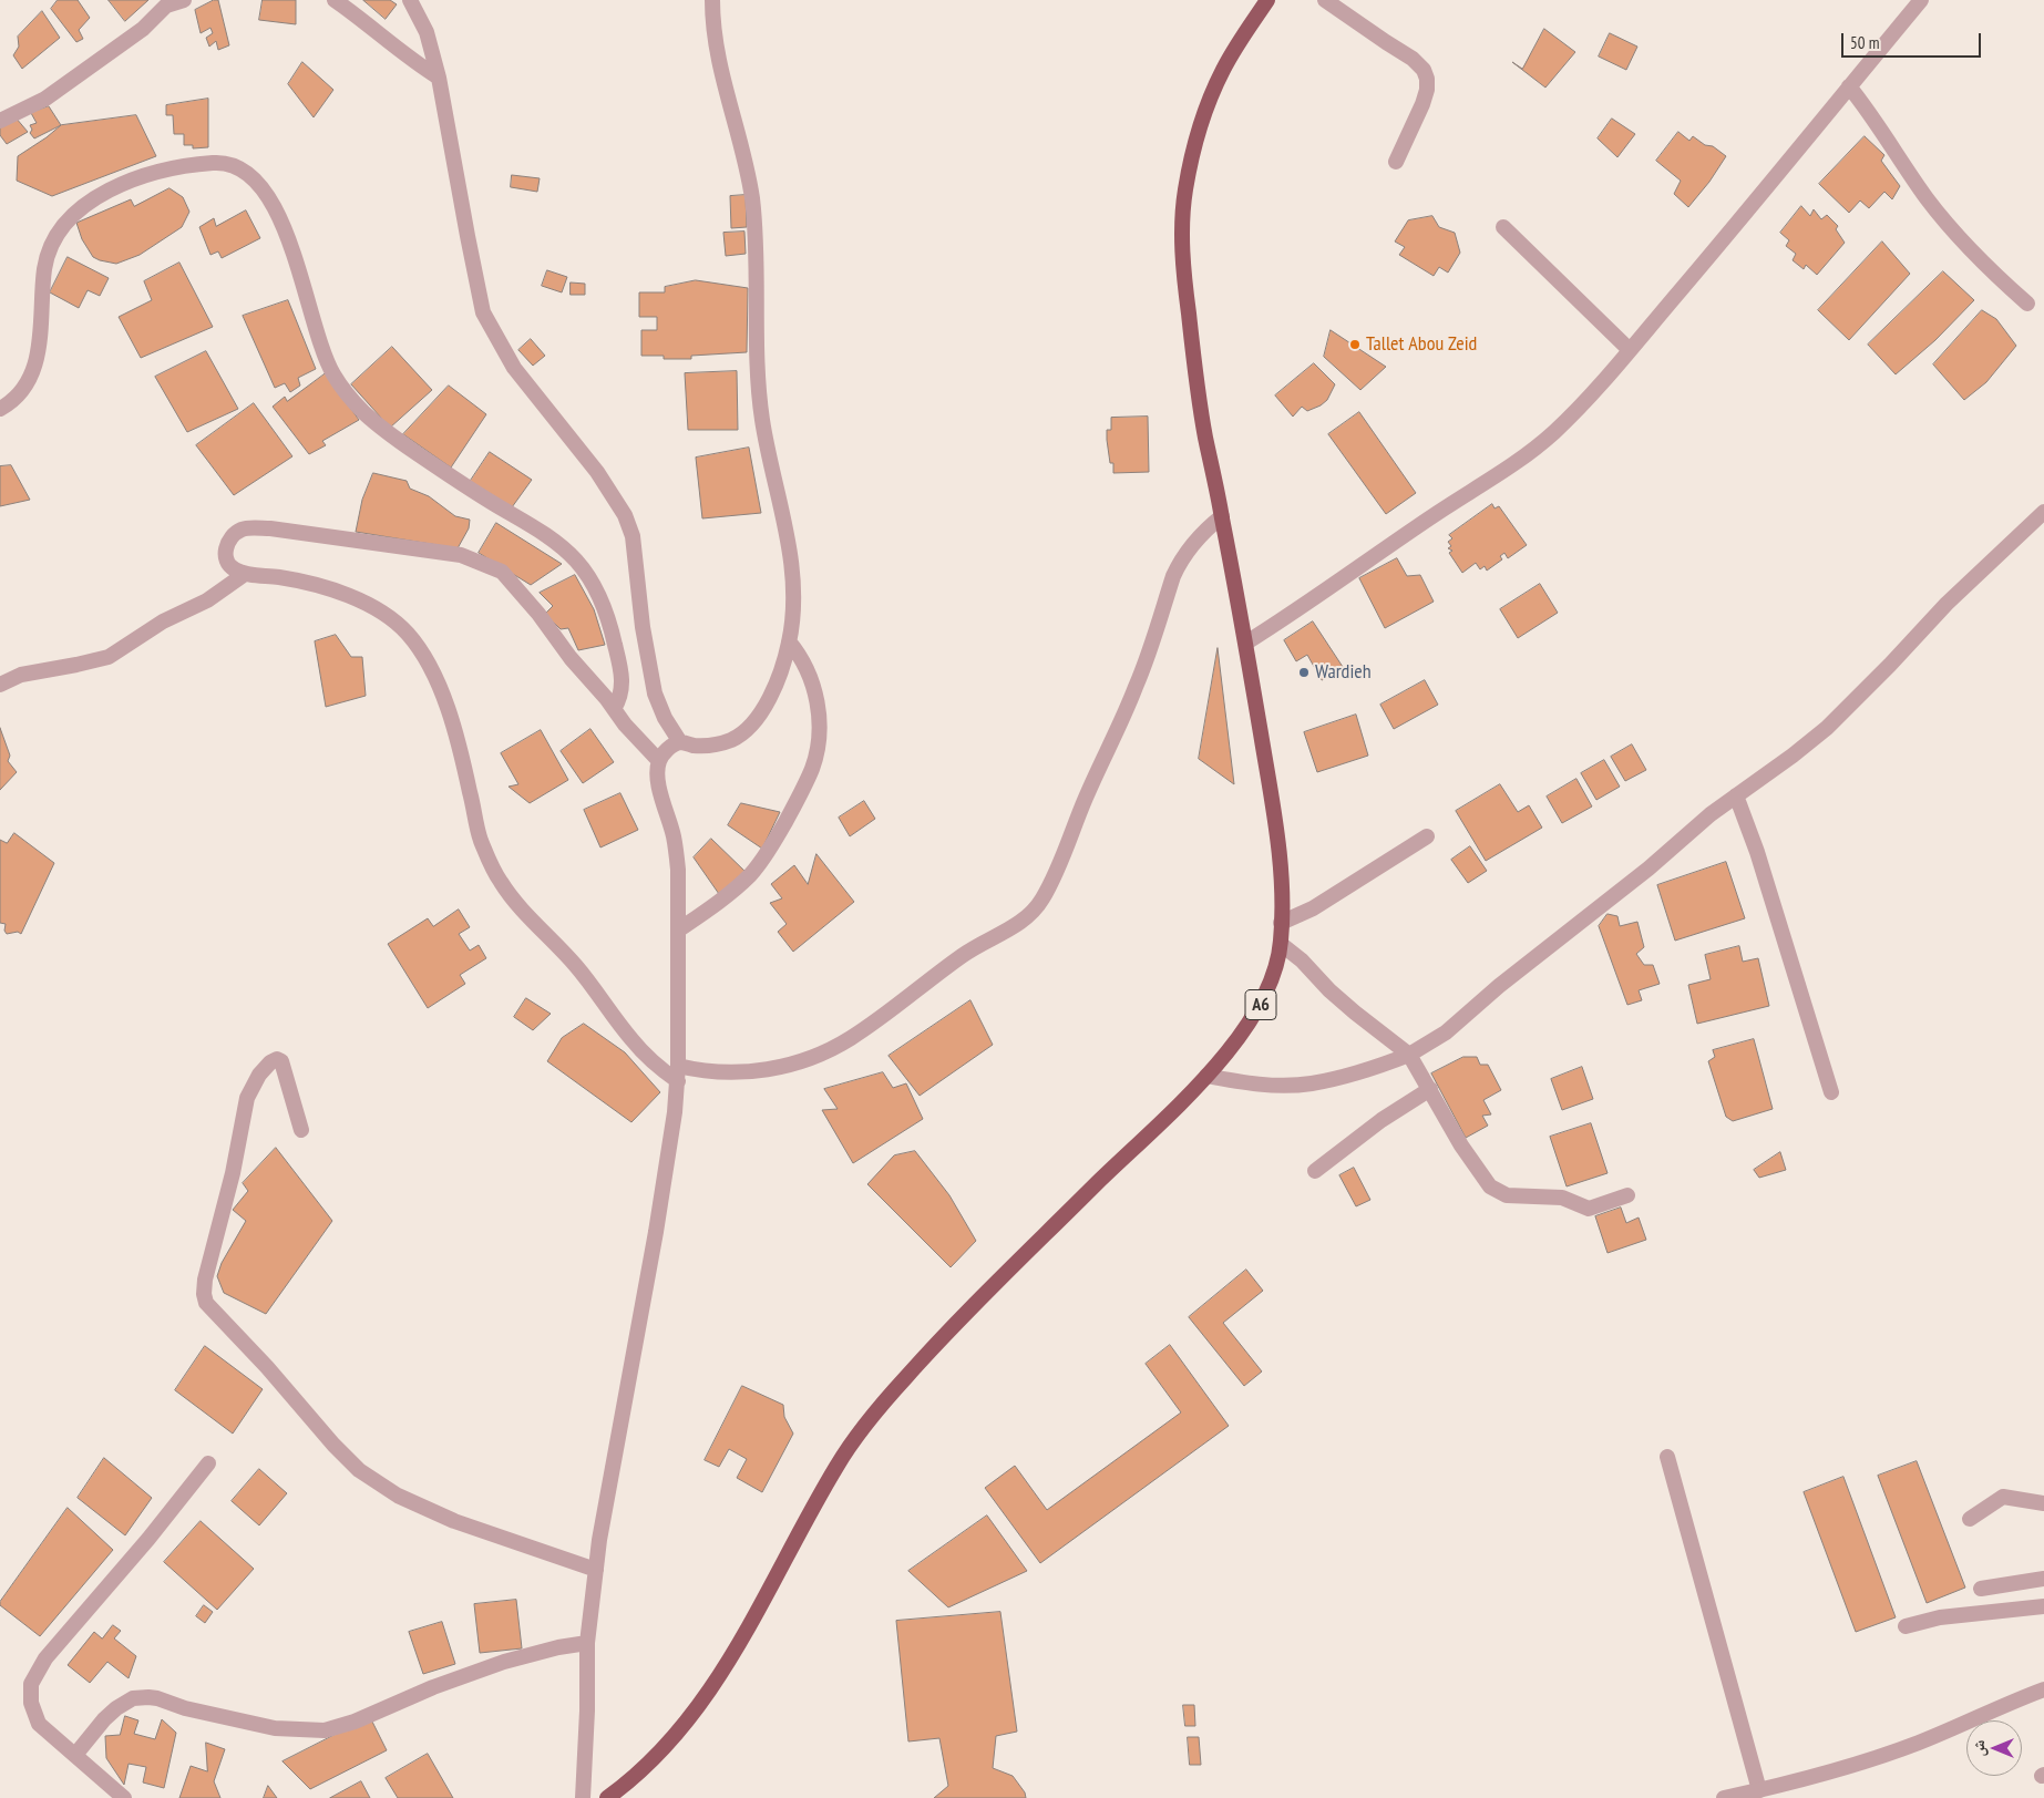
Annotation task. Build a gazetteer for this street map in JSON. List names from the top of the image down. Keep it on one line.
{"streets":{"highway":["A6"]},"places":["Tallet Abou Zeid","Wardieh"],"scale_bar":"50 m","north":"left"}
